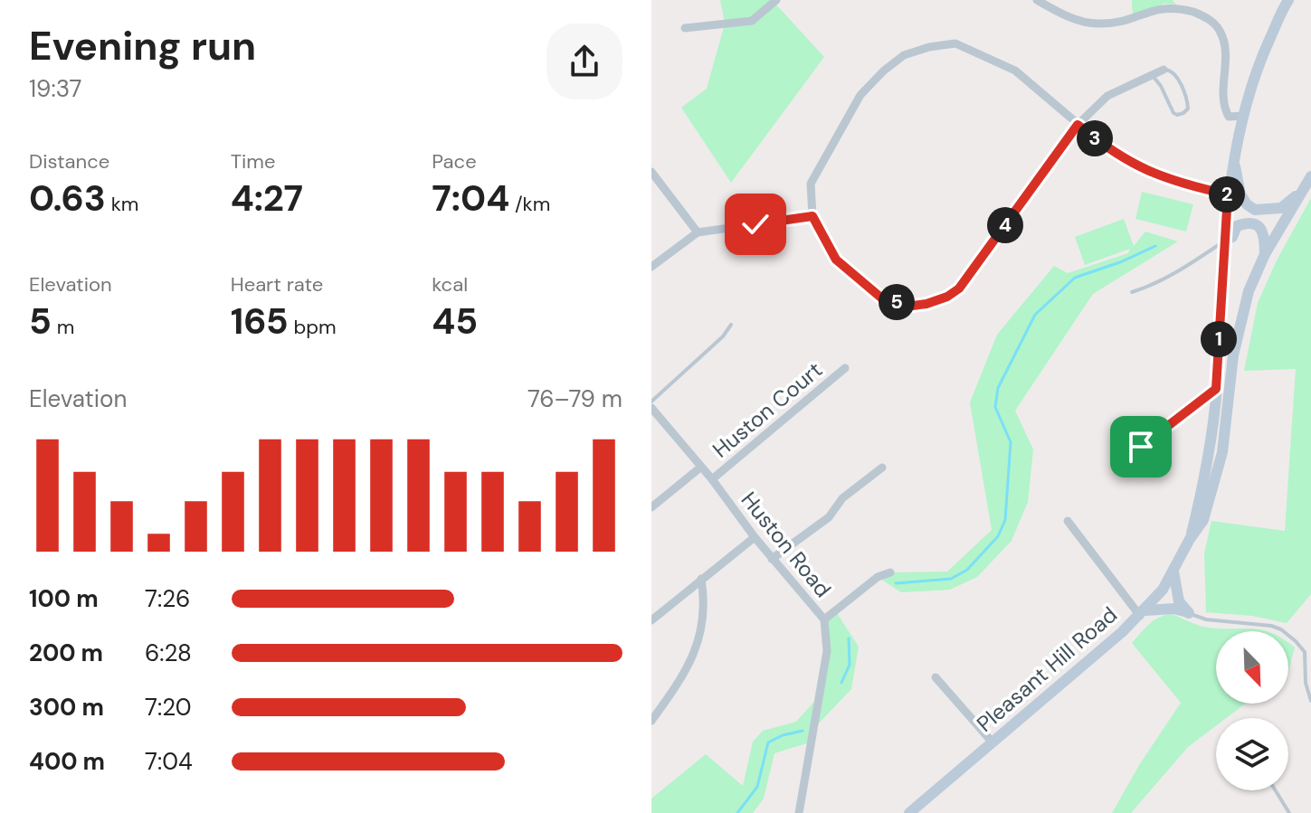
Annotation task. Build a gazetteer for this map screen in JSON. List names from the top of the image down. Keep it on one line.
{"streets":{"main road":["Pleasant Hill Road"],"street":["Huston Court","Huston Road"]},"crossings":[["Huston Court","Huston Road"]],"north":"bottom right","page":{"heading":["Evening run","19:37"],"pins":["3","2","4","5","1"],"stats":[["Distance","0.63 km"],["Time","4:27"],["Pace","7:04 /km"],["Elevation","5 m"],["Heart rate","165 bpm"],["kcal","45"]],"chart":["Elevation","76–79 m"],"list":[{"name":"100 m","note":"7:26"},{"name":"200 m","note":"6:28"},{"name":"300 m","note":"7:20"},{"name":"400 m","note":"7:04"}]}}
